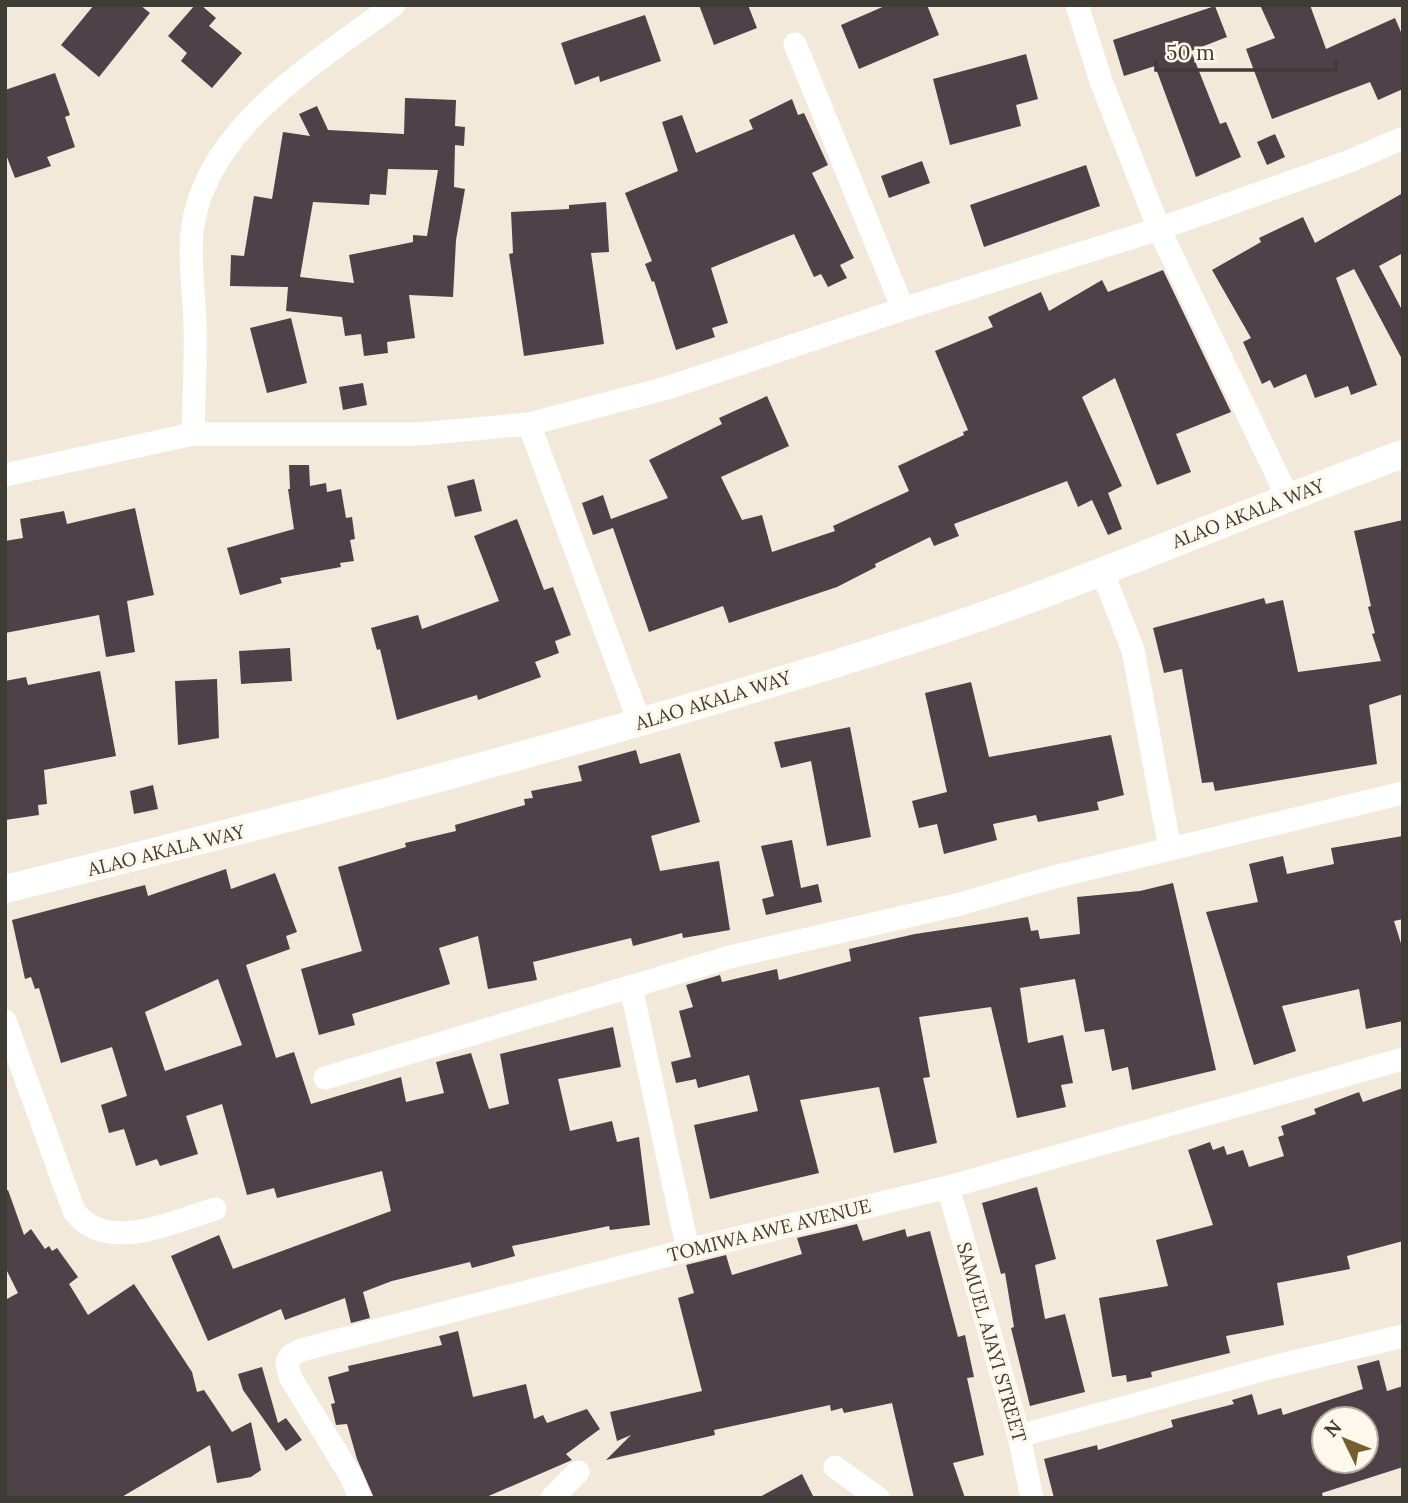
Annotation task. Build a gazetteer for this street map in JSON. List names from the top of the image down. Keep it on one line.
{"streets":{"street":["ALAO AKALA WAY","TOMIWA AWE AVENUE","SAMUEL AJAYI STREET"]},"crossings":[["TOMIWA AWE AVENUE","SAMUEL AJAYI STREET"]],"scale_bar":"50 m","north":"top left"}
